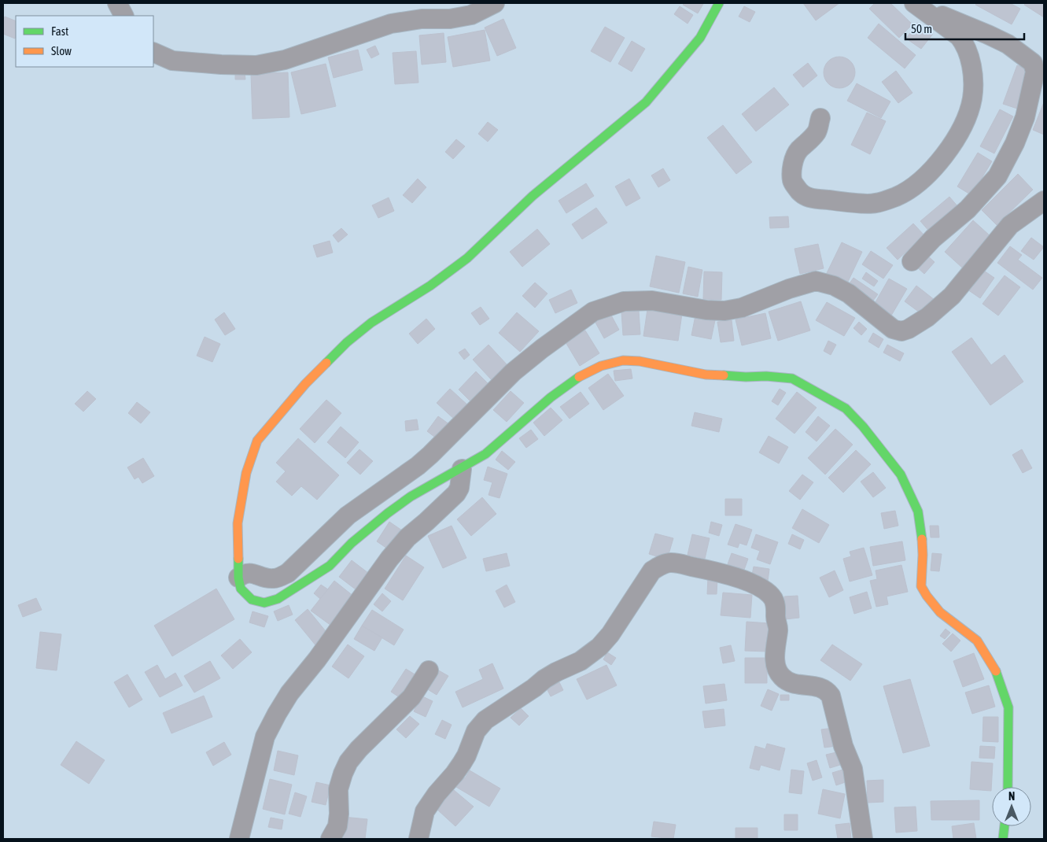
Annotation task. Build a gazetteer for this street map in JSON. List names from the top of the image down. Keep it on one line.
{"legend":["Fast","Slow"],"scale_bar":"50 m","north":"top"}
